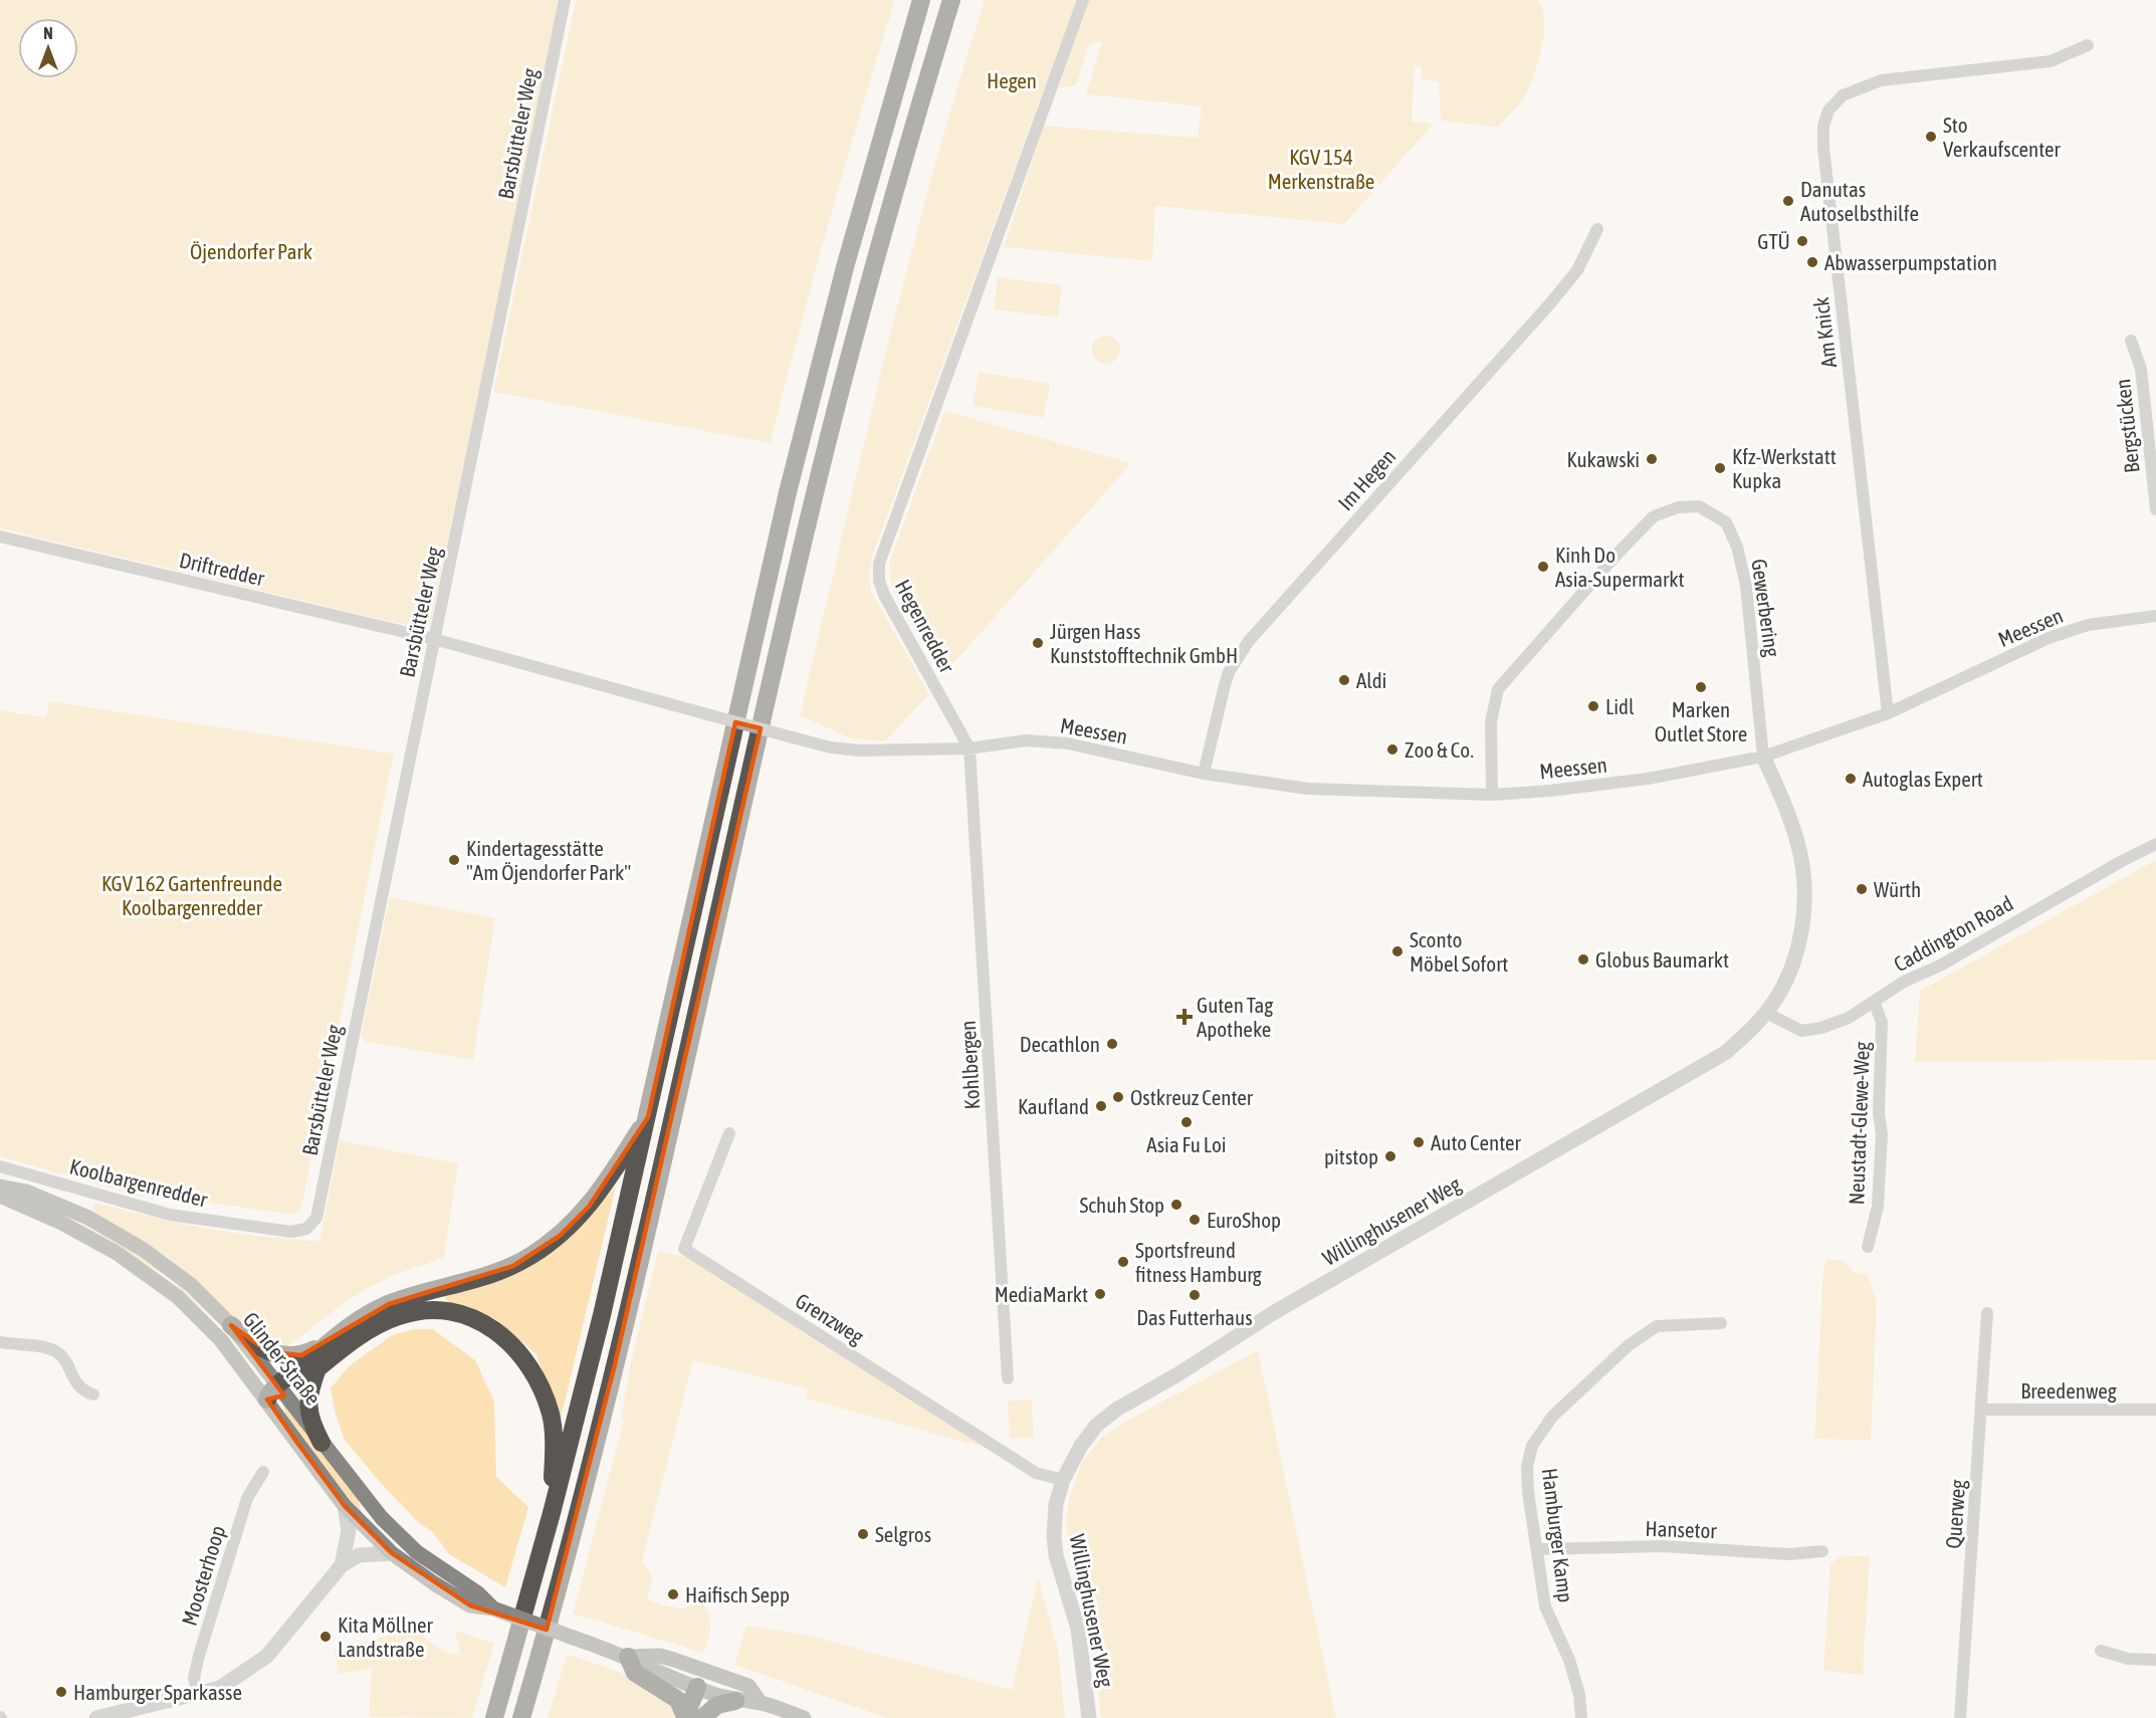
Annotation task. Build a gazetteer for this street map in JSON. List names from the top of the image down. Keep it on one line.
{"streets":{"main road":["Glinder Straße"],"street":["Barsbütteler Weg","Am Knick","Bergstücken","Im Hegen","Driftredder","Gewerbering","Hegenredder","Meessen","Caddington Road","Kohlbergen","Neustadt-Glewe-Weg","Koolbargenredder","Willinghusener Weg","Grenzweg","Breedenweg","Querweg","Hansetor","Hamburger Kamp","Moosterhoop"]},"crossings":[["Barsbütteler Weg","Driftredder"],["Barsbütteler Weg","Koolbargenredder"],["Am Knick","Meessen"],["Im Hegen","Meessen"],["Gewerbering","Meessen"],["Gewerbering","Willinghusener Weg"],["Hegenredder","Meessen"],["Hegenredder","Kohlbergen"],["Meessen","Kohlbergen"],["Meessen","Willinghusener Weg"],["Caddington Road","Neustadt-Glewe-Weg"],["Caddington Road","Willinghusener Weg"],["Willinghusener Weg","Grenzweg"],["Breedenweg","Querweg"],["Hansetor","Hamburger Kamp"]],"parks":["Hegen","KGV 154 Merkenstraße","Öjendorfer Park","KGV 162 Gartenfreunde Koolbargenredder"],"places":{"other":["Sto Verkaufscenter","Danutas Autoselbsthilfe","GTÜ","Abwasserpumpstation","Kukawski","Kfz-Werkstatt Kupka","Kinh Do Asia-Supermarkt","Jürgen Hass Kunststofftechnik GmbH","Aldi","Marken Outlet Store","Lidl","Zoo & Co.","Autoglas Expert","Kindertagesstätte \"Am Öjendorfer Park\"","Würth","Sconto Möbel Sofort","Globus Baumarkt","Decathlon","Ostkreuz Center","Kaufland","Asia Fu Loi","Auto Center","pitstop","Schuh Stop","EuroShop","Sportsfreund fitness Hamburg","MediaMarkt","Das Futterhaus","Selgros","Haifisch Sepp","Kita Möllner Landstraße","Hamburger Sparkasse"],"health":["Guten Tag Apotheke"]},"north":"top"}
